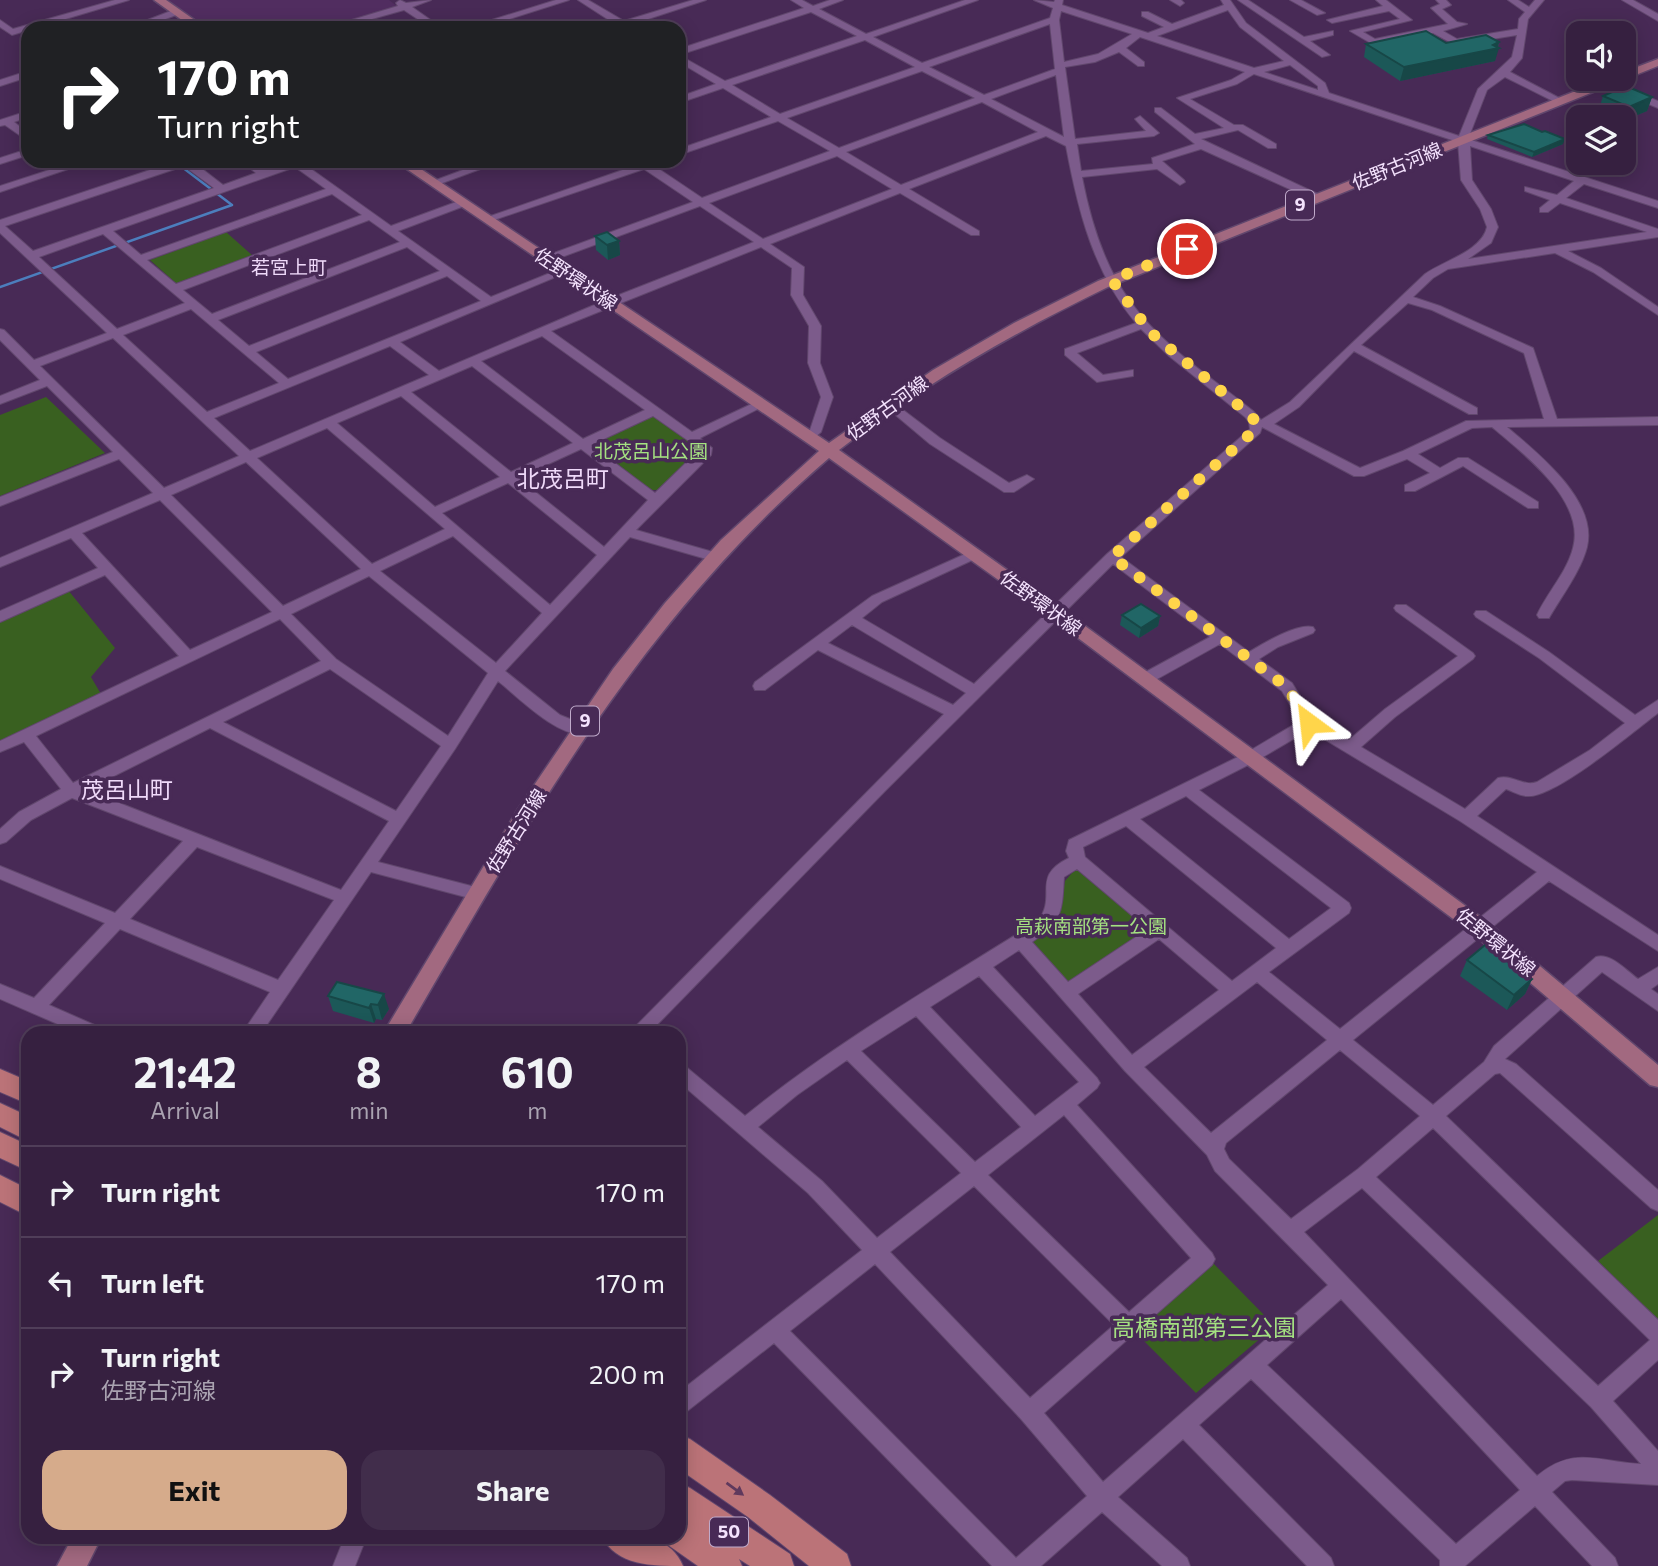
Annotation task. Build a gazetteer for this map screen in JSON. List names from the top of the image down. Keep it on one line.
{"streets":{"highway":["50"],"main road":["佐野古河線","9","佐野環状線"]},"crossings":[["佐野古河線","佐野環状線"]],"districts":["若宮上町","北茂呂町","茂呂山町"],"parks":["北茂呂山公園","高萩南部第一公園","高橋南部第三公園"],"page":{"turn":["170 m","Turn right"],"eta":["21:42","Arrival","8","min","610","m"],"list":[{"name":"Turn right","value":"170 m"},{"name":"Turn left","value":"170 m"},{"name":"Turn right","note":"佐野古河線","value":"200 m"}],"buttons":["Exit","Share"]}}
